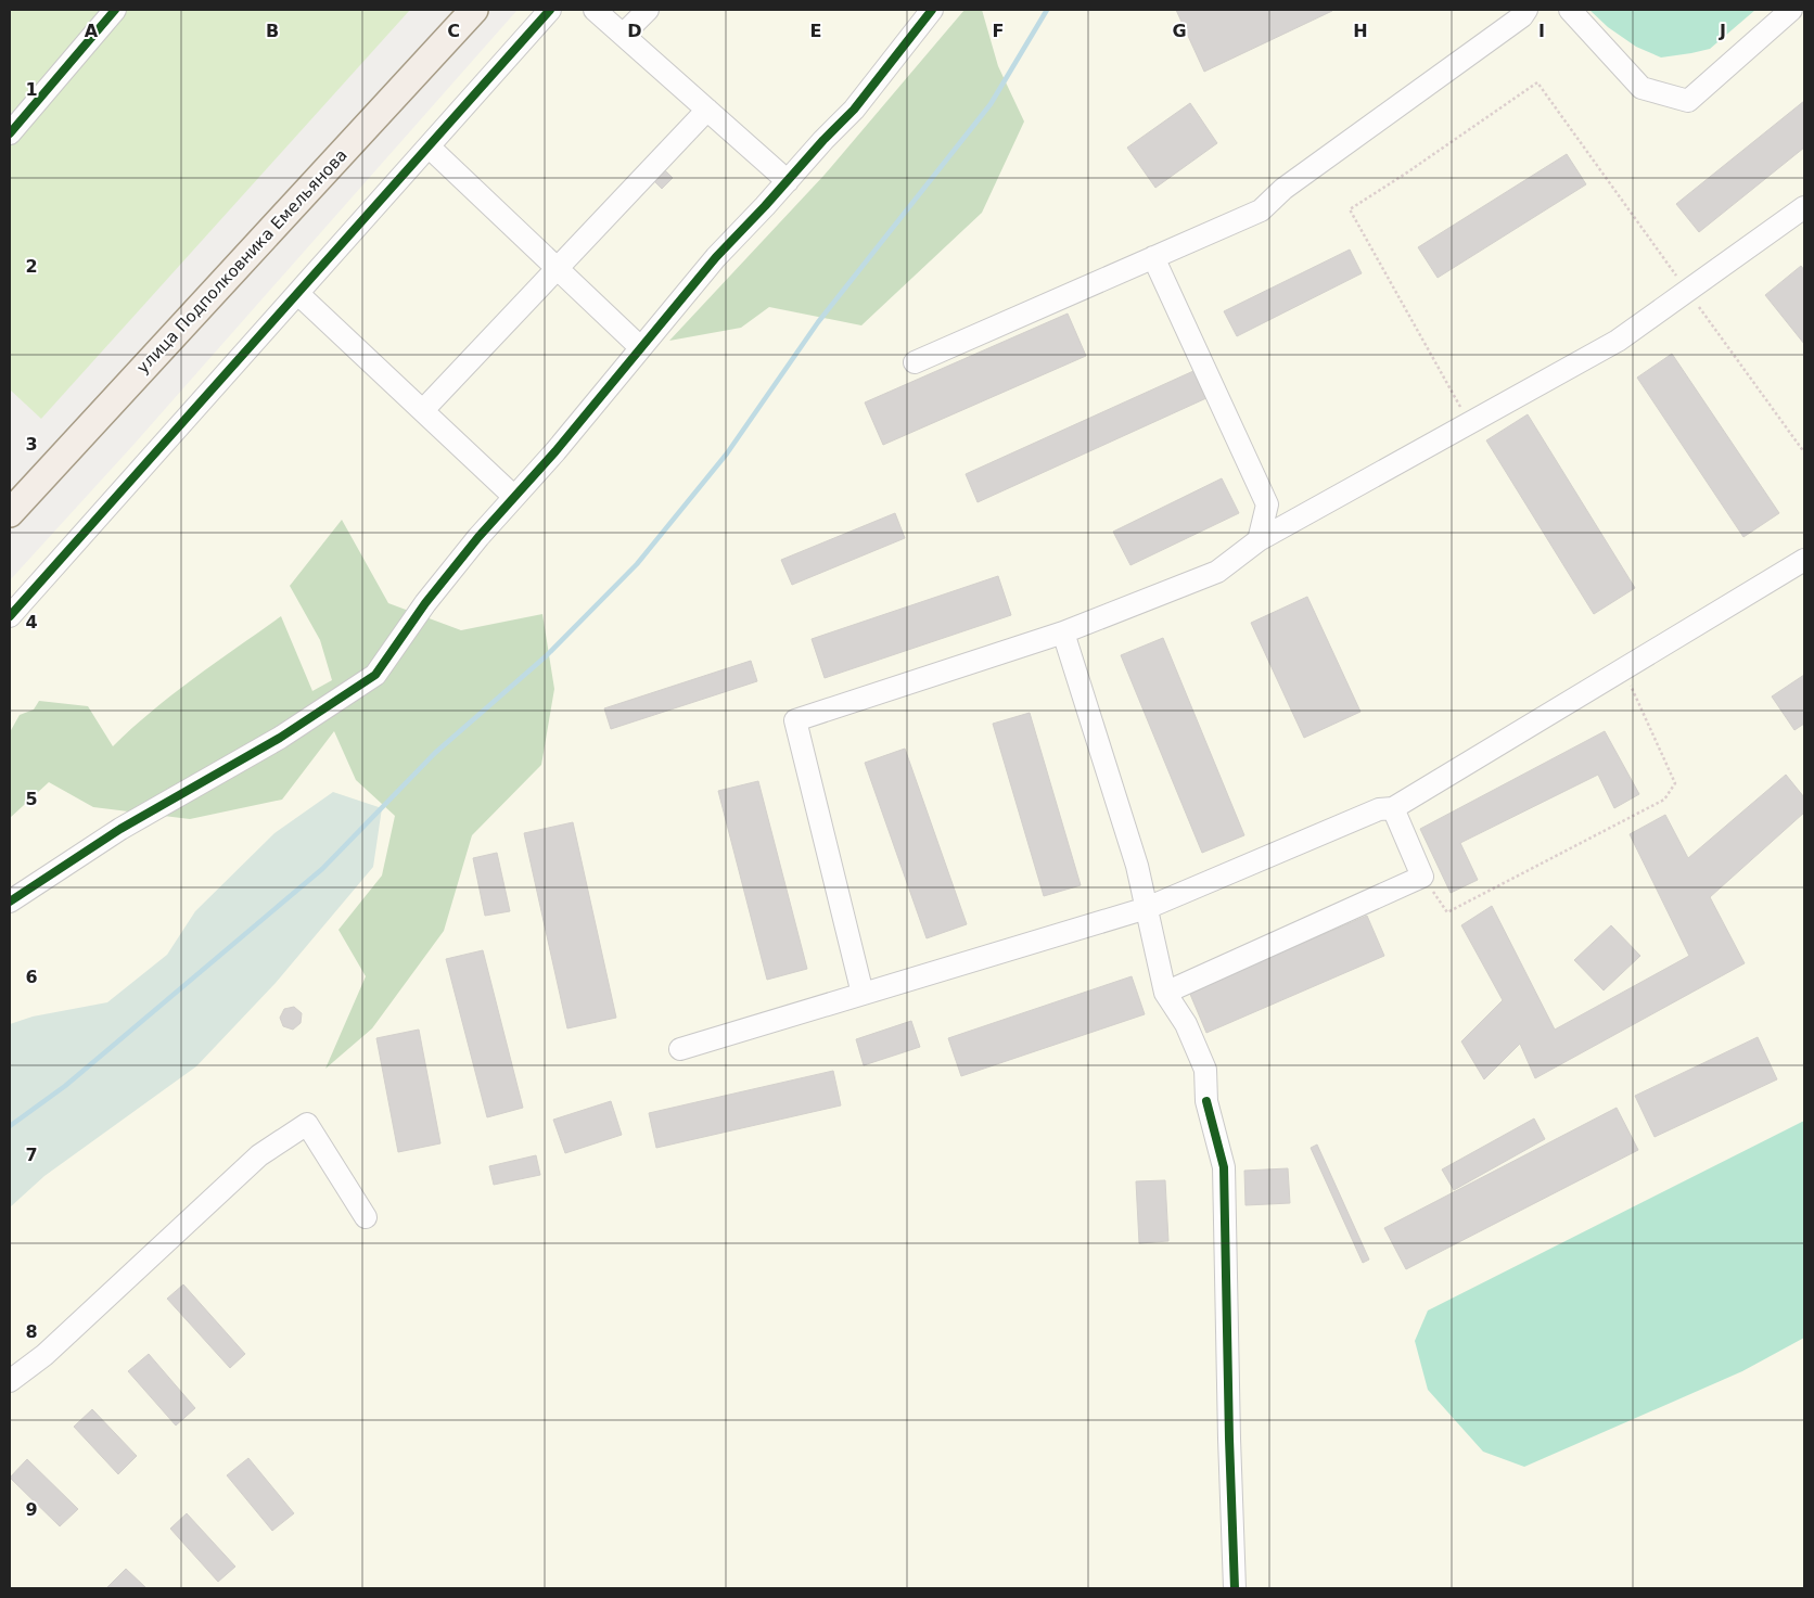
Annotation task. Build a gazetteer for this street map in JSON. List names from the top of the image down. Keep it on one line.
{"streets":{"main road":["улица Подполковника Емельянова"]},"grid":{"columns":["A","B","C","D","E","F","G","H","I","J"],"rows":["1","2","3","4","5","6","7","8","9"]}}
